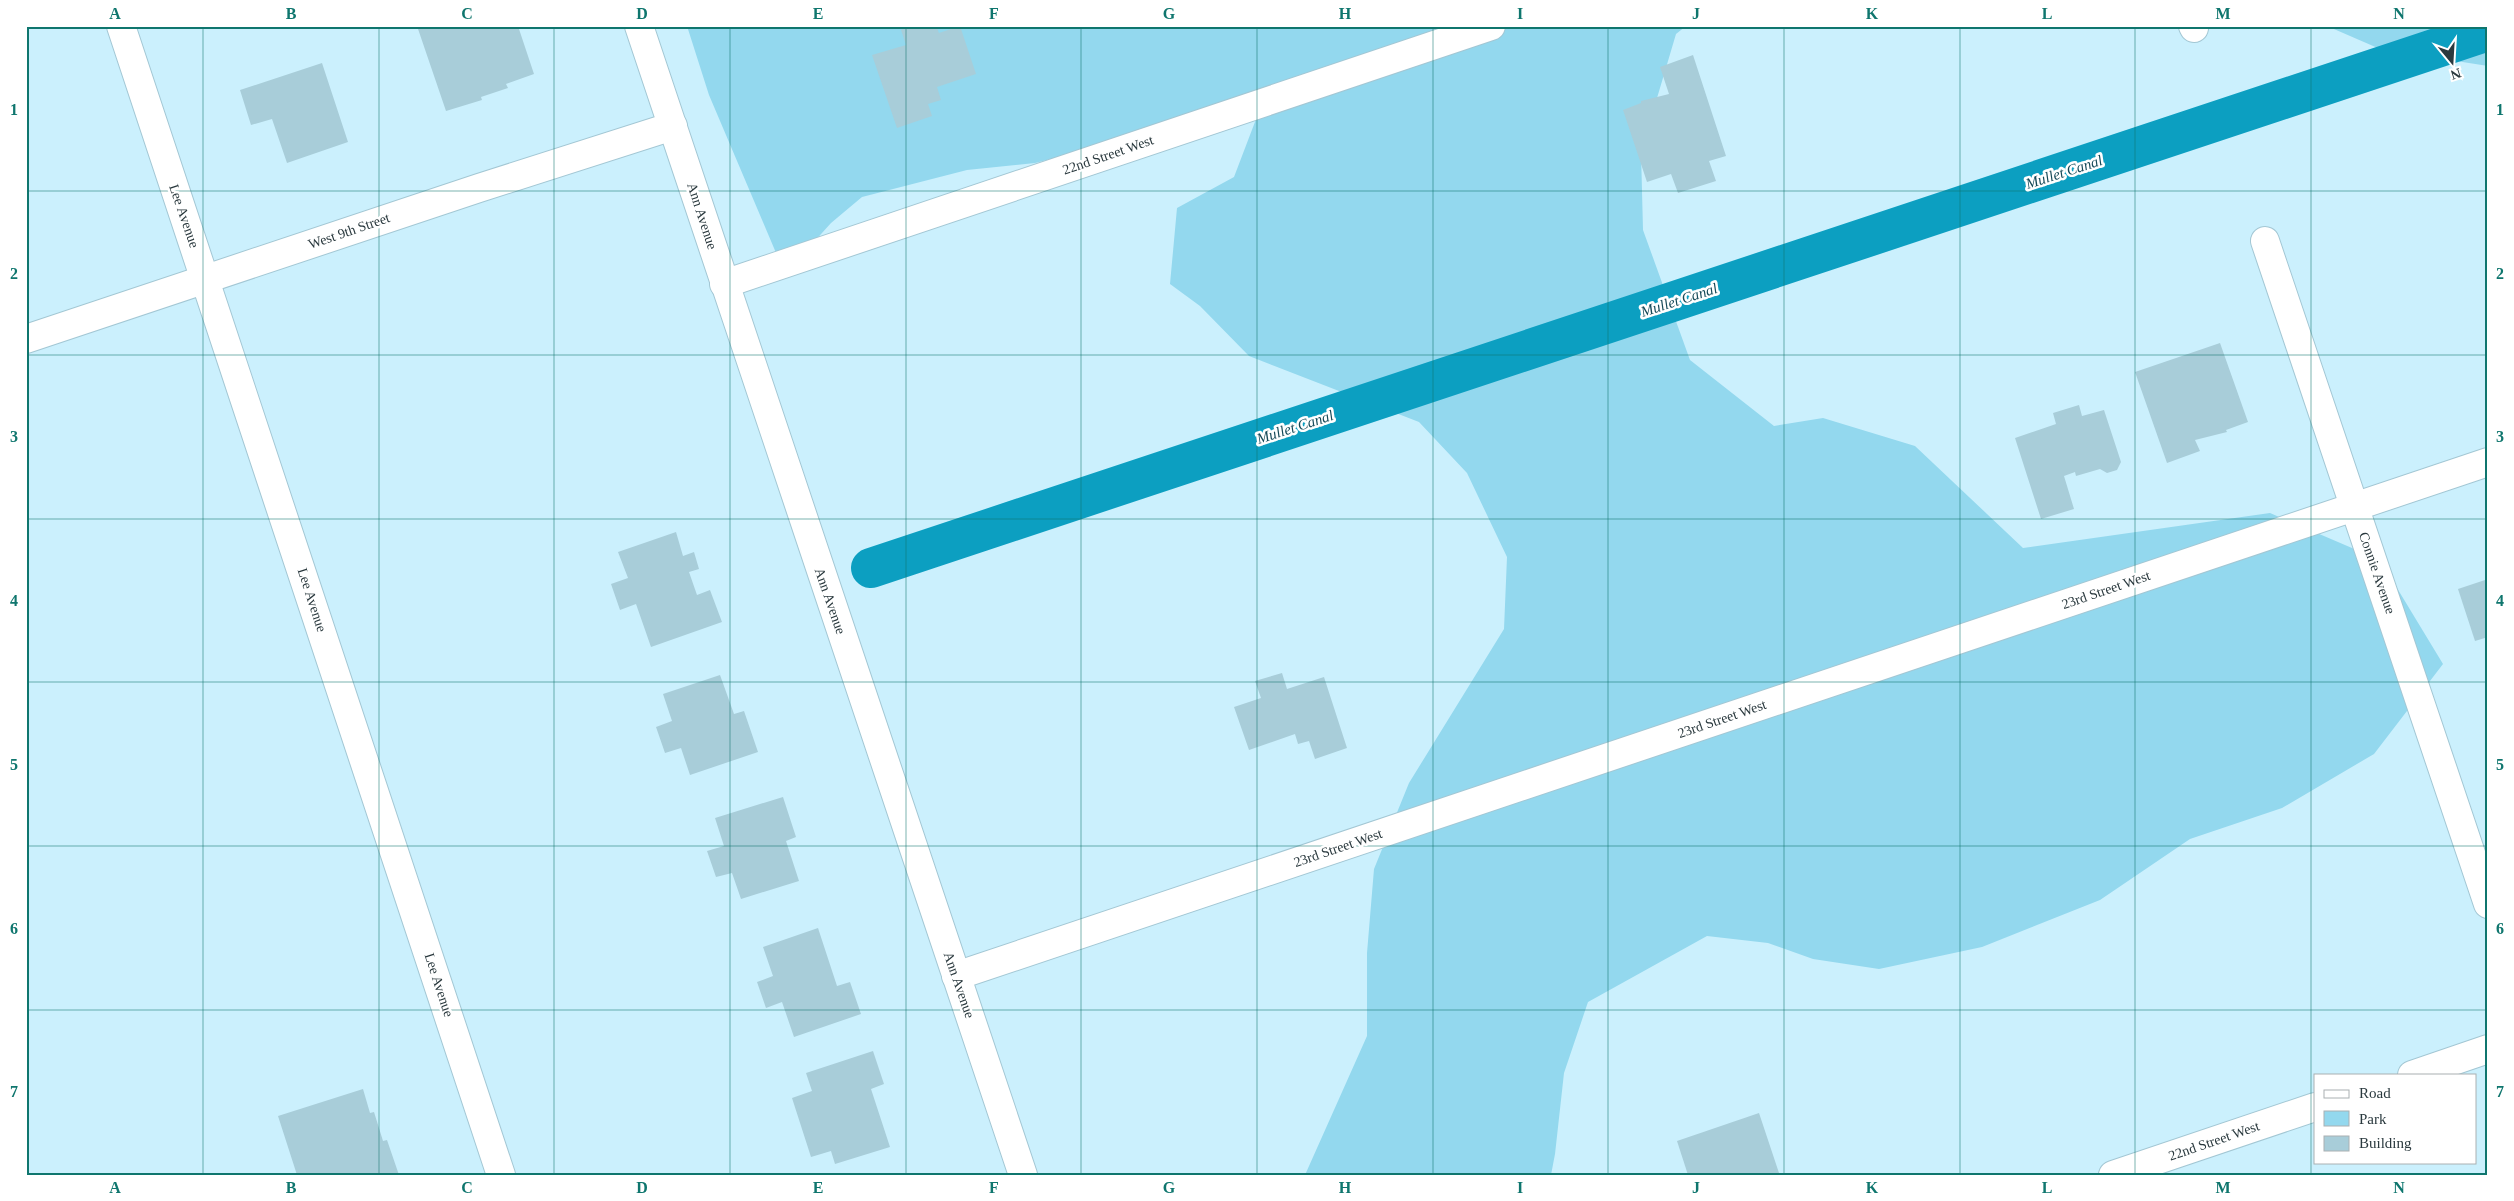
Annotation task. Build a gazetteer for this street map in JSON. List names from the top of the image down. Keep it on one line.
{"streets":{"street":["22nd Street West","Lee Avenue","Ann Avenue","West 9th Street","Connie Avenue","23rd Street West"]},"crossings":[["22nd Street West","Ann Avenue"],["Lee Avenue","West 9th Street"],["Ann Avenue","West 9th Street"],["Ann Avenue","23rd Street West"],["Connie Avenue","23rd Street West"]],"water":["Mullet Canal"],"legend":["Road","Park","Building"],"north":"bottom","grid":{"columns":["A","B","C","D","E","F","G","H","I","J","K","L","M","N"],"rows":["1","2","3","4","5","6","7"]}}
